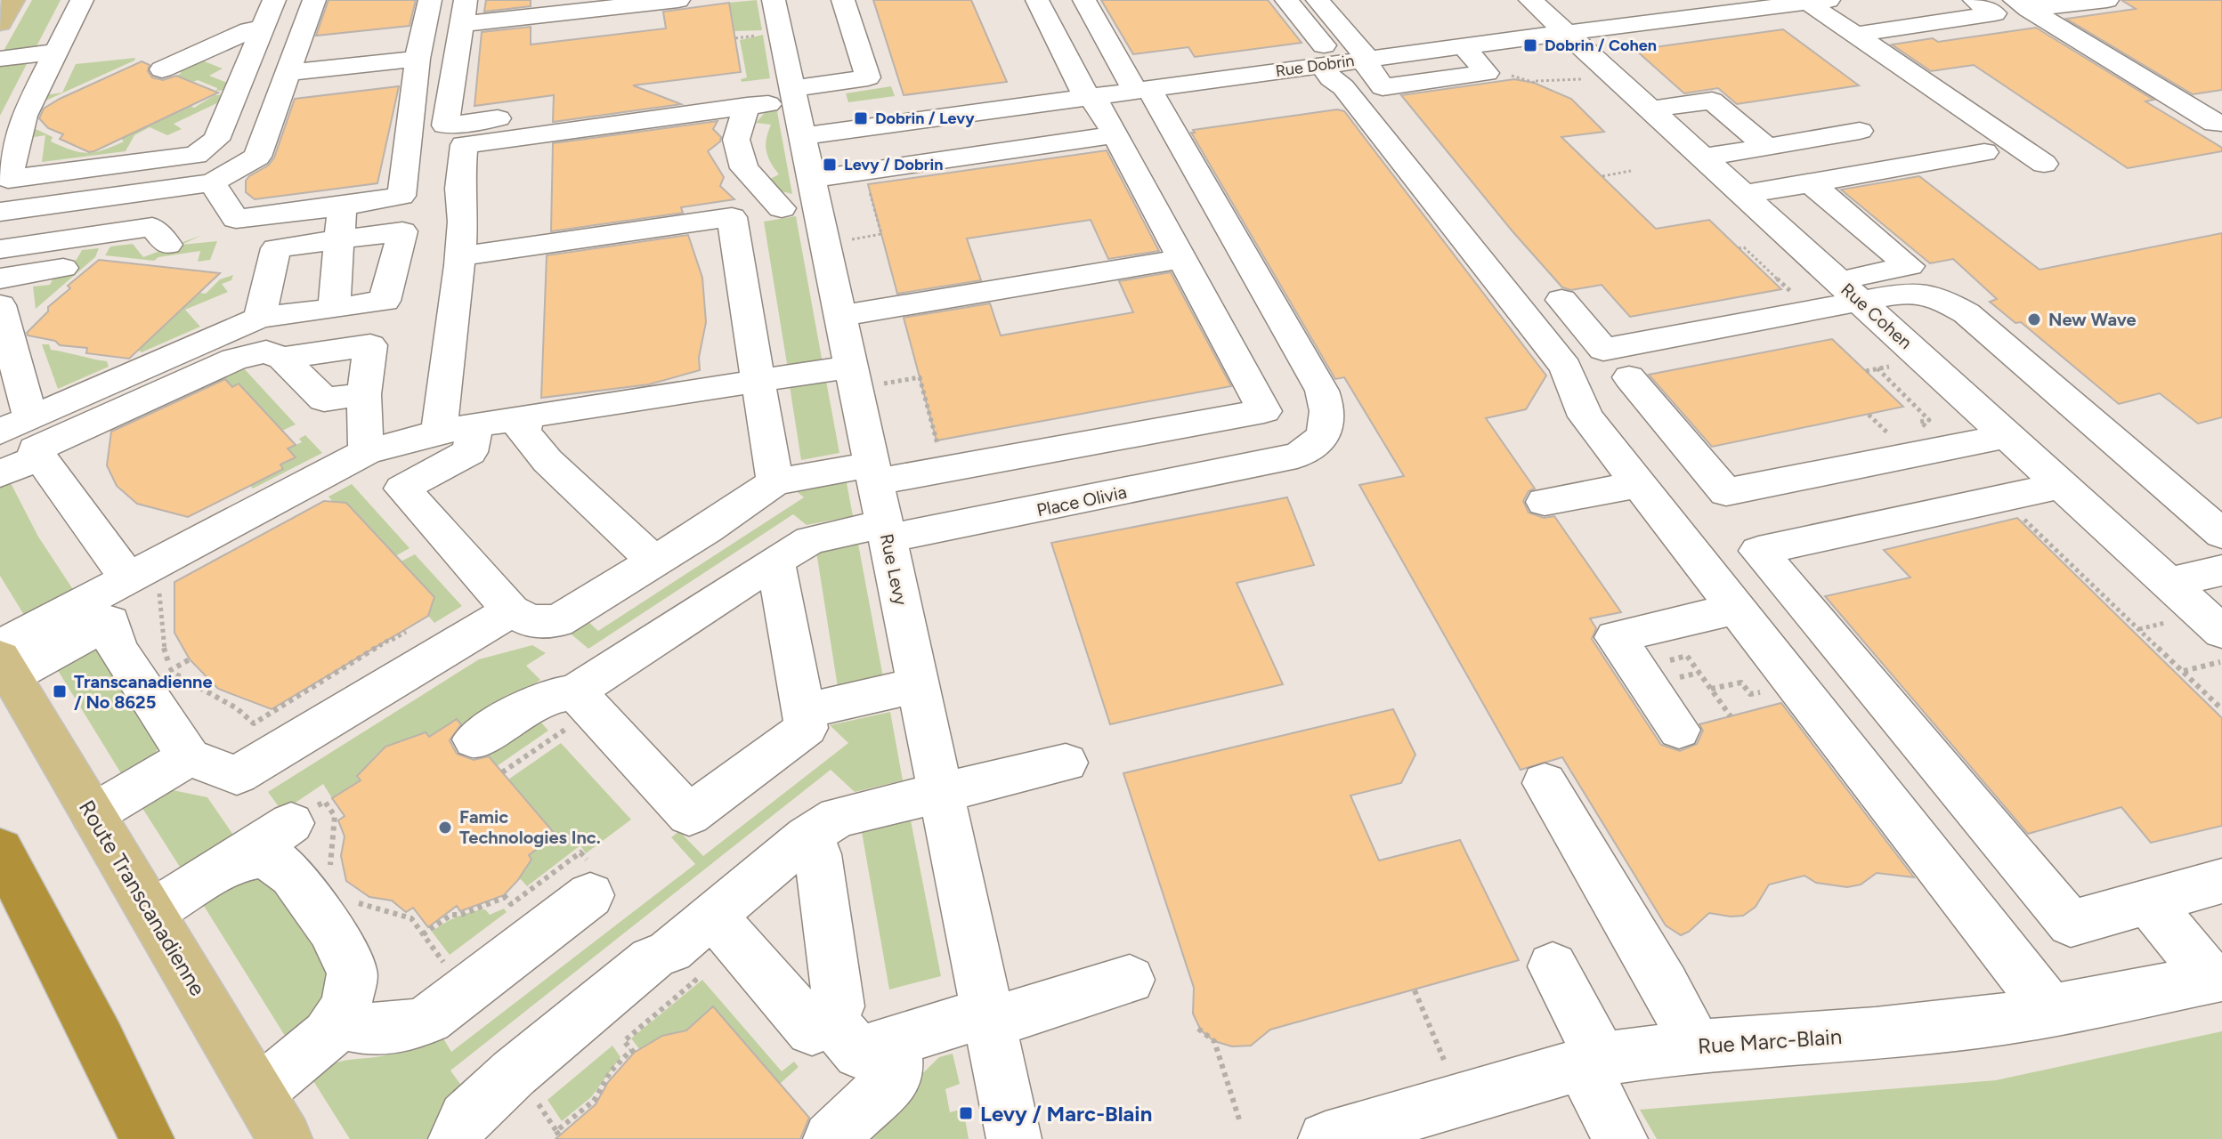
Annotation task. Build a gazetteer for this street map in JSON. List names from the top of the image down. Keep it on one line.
{"streets":{"main road":["Route Transcanadienne"],"street":["Rue Dobrin","Rue Cohen","Place Olivia","Rue Levy","Rue Marc-Blain"]},"crossings":[["Rue Dobrin","Rue Cohen"],["Rue Dobrin","Place Olivia"],["Rue Dobrin","Rue Levy"],["Place Olivia","Rue Levy"]],"places":{"transit":["Dobrin / Cohen","Dobrin / Levy","Levy / Dobrin","Transcanadienne / No 8625","Levy / Marc-Blain"],"other":["New Wave","Famic Technologies Inc."]}}
